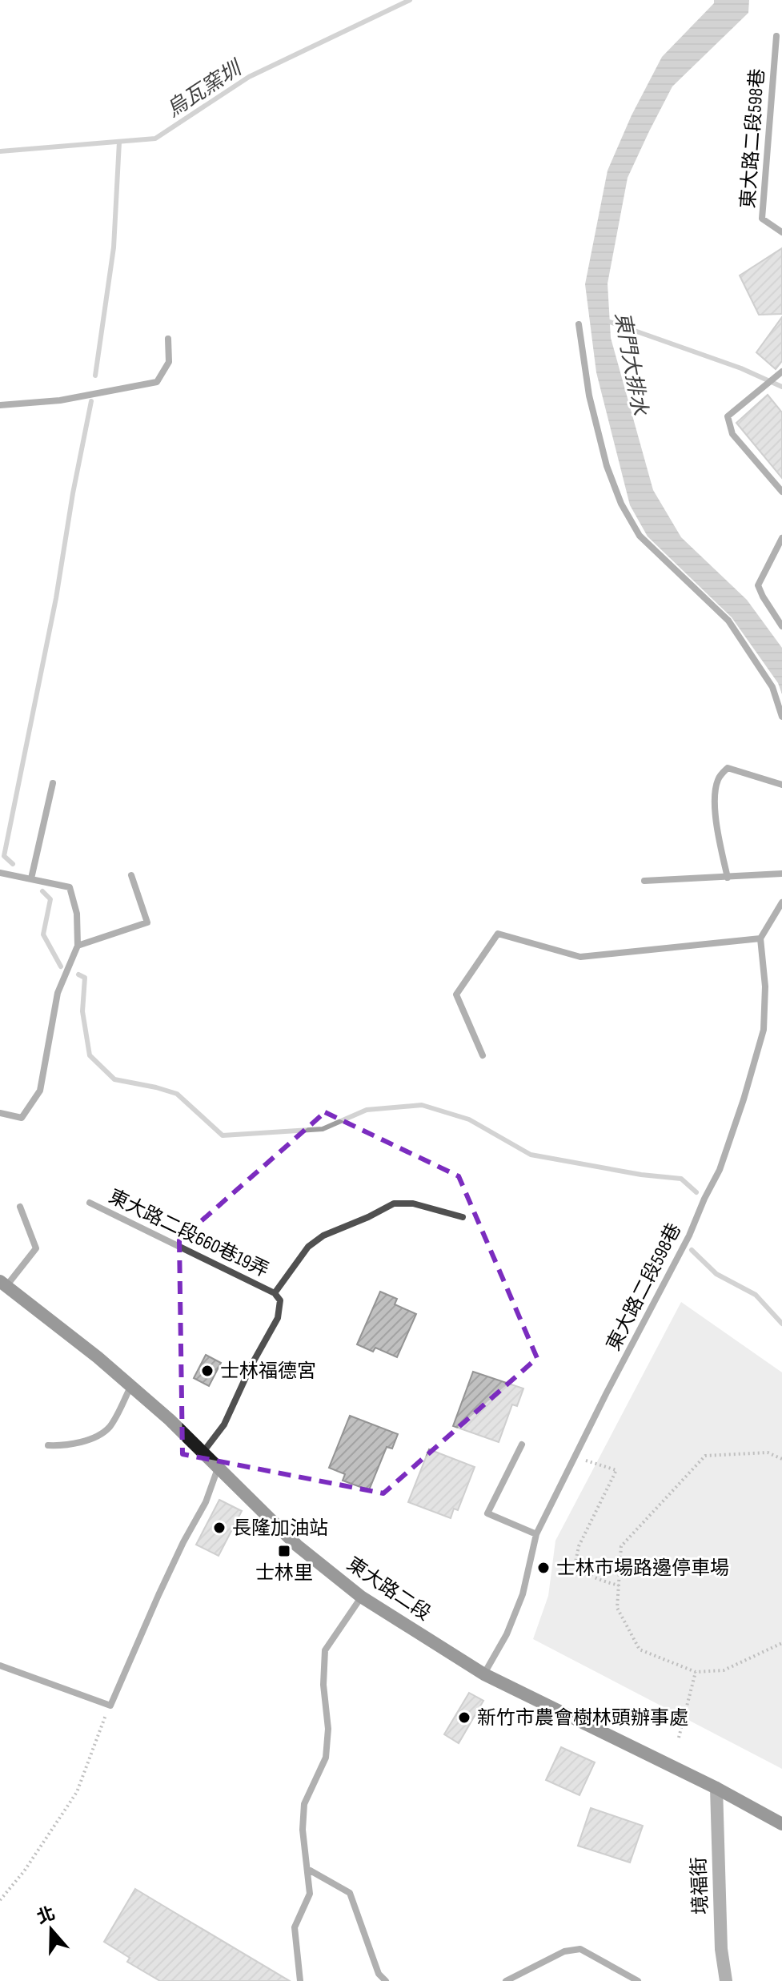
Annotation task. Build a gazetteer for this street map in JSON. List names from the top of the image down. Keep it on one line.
{"streets":{"main road":["東大路二段"],"street":["境福街"],"lane":["東大路二段598巷","東大路二段660巷19弄"]},"crossings":[["東大路二段598巷","東大路二段"],["東大路二段","境福街"]],"water":["烏瓦窯圳","東門大排水"],"places":{"other":["士林福德宮","長隆加油站","士林市場路邊停車場","新竹市農會樹林頭辦事處"],"transit":["士林里"]},"north":"top"}
